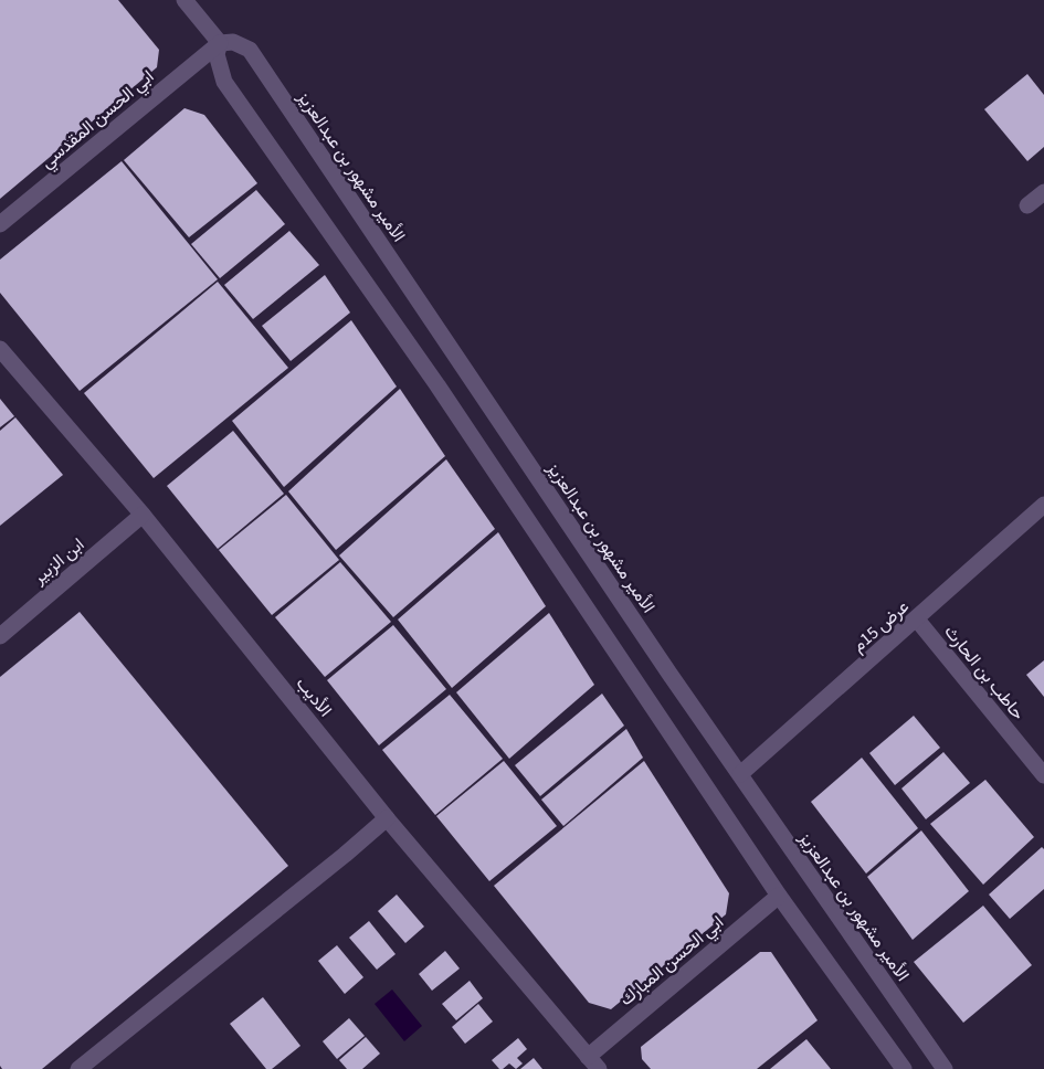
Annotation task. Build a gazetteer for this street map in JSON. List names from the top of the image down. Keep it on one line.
{"streets":{"street":["ابي الحسن المقدسي","الأمير مشهور بن عبدالعزيز","ابن الزبير","عرض 15م","حاطب بن الحارث","الأديب","ابي الحسن المبارك"]},"crossings":[["ابي الحسن المقدسي","الأمير مشهور بن عبدالعزيز"],["الأمير مشهور بن عبدالعزيز","عرض 15م"],["ابن الزبير","الأديب"],["عرض 15م","حاطب بن الحارث"],["الأديب","ابي الحسن المبارك"]]}
